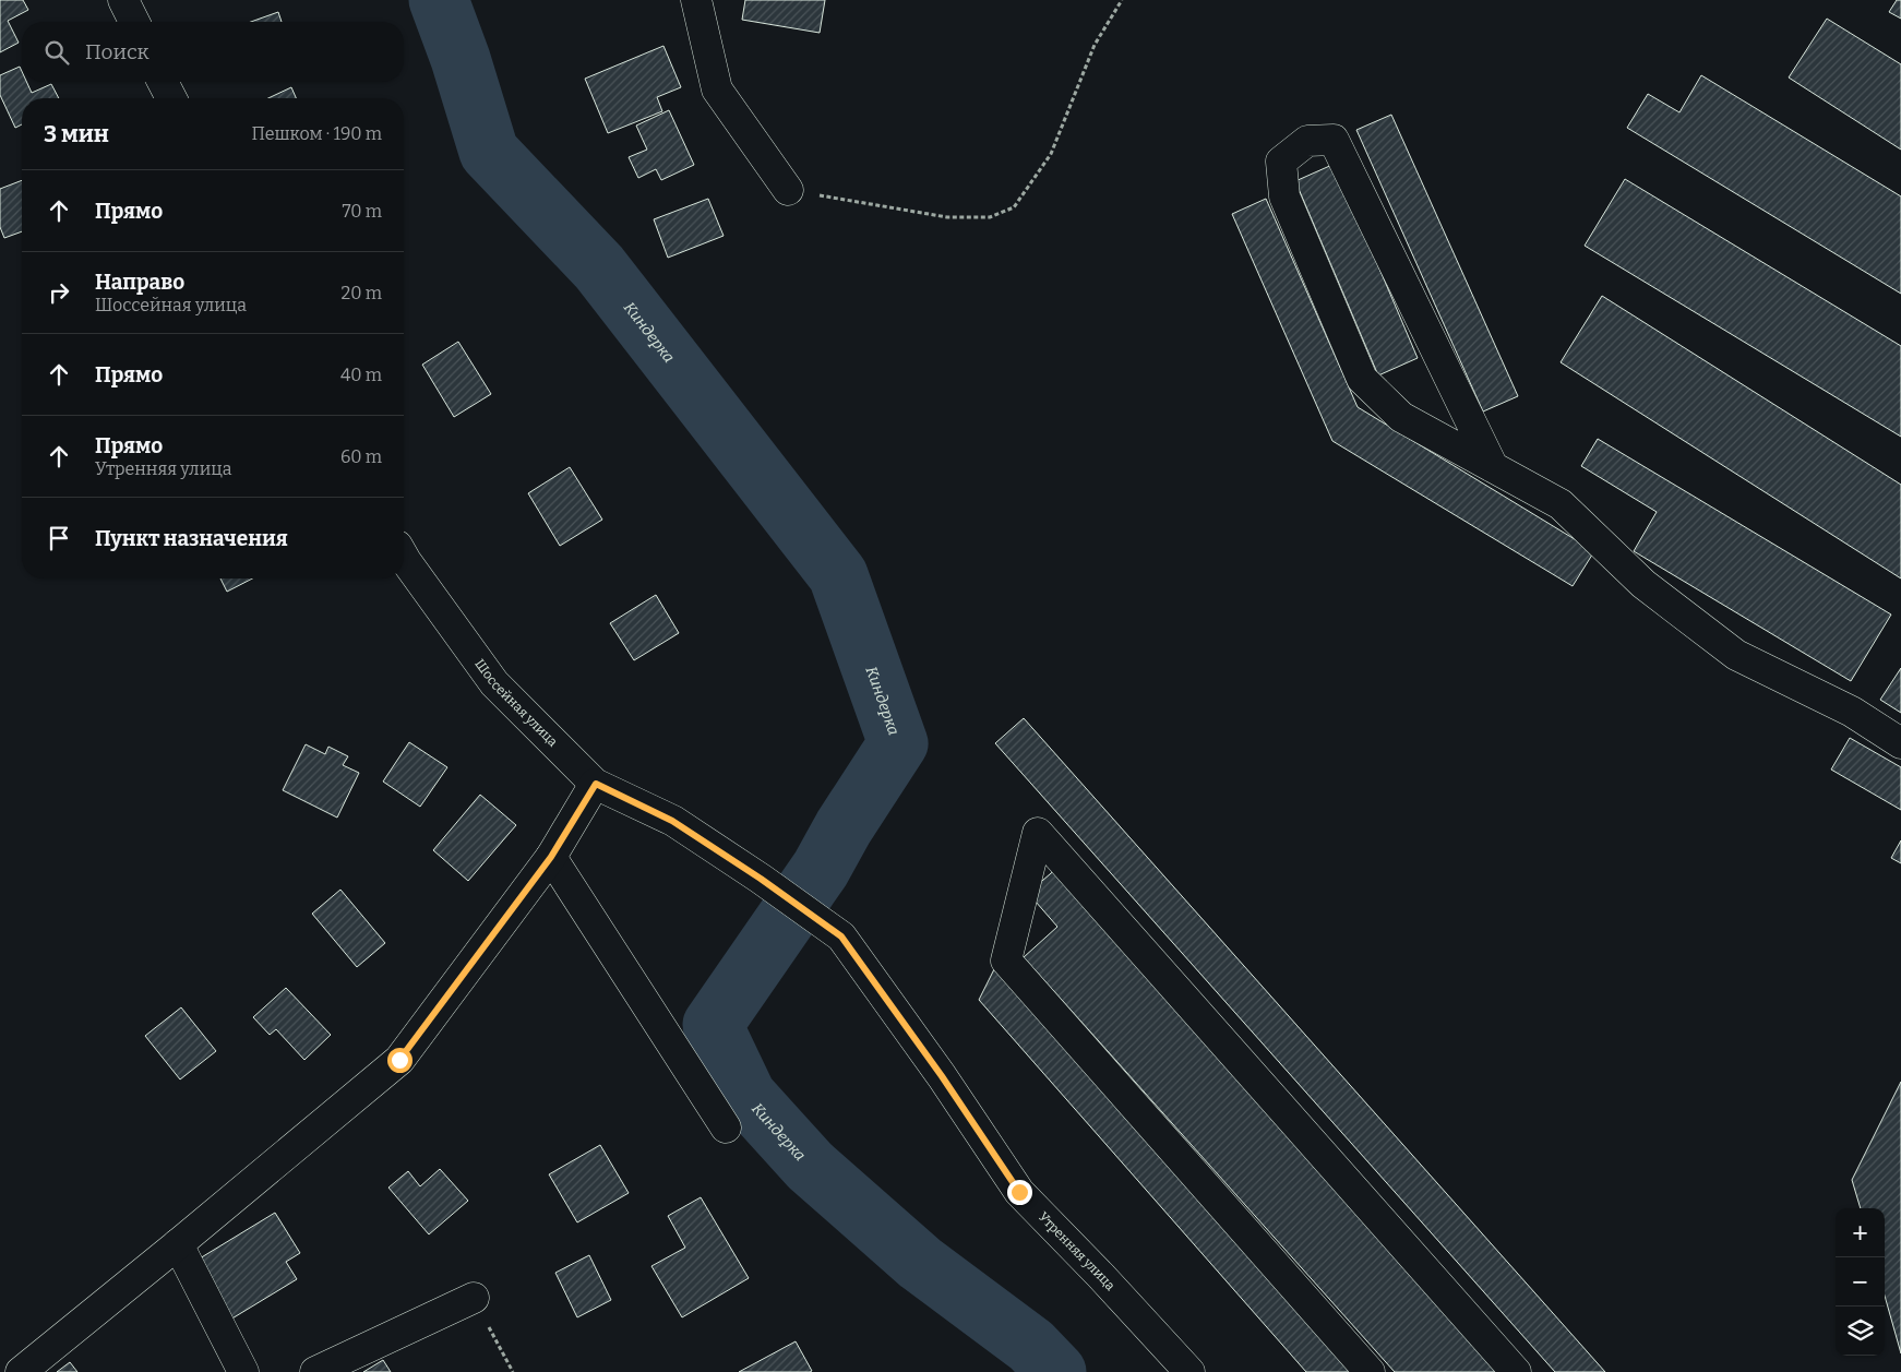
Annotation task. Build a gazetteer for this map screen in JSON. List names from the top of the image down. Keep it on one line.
{"streets":{"street":["Шоссейная улица","Утренняя улица"]},"crossings":[["Шоссейная улица","Утренняя улица"]],"water":["Киндерка"],"page":{"search":"Поиск","heading":["3 мин","Пешком · 190 m"],"list":[["Прямо","70 m"],["Направо","Шоссейная улица","20 m"],["Прямо","40 m"],["Прямо","Утренняя улица","60 m"],"Пункт назначения"],"map_buttons":["+","−"]}}
